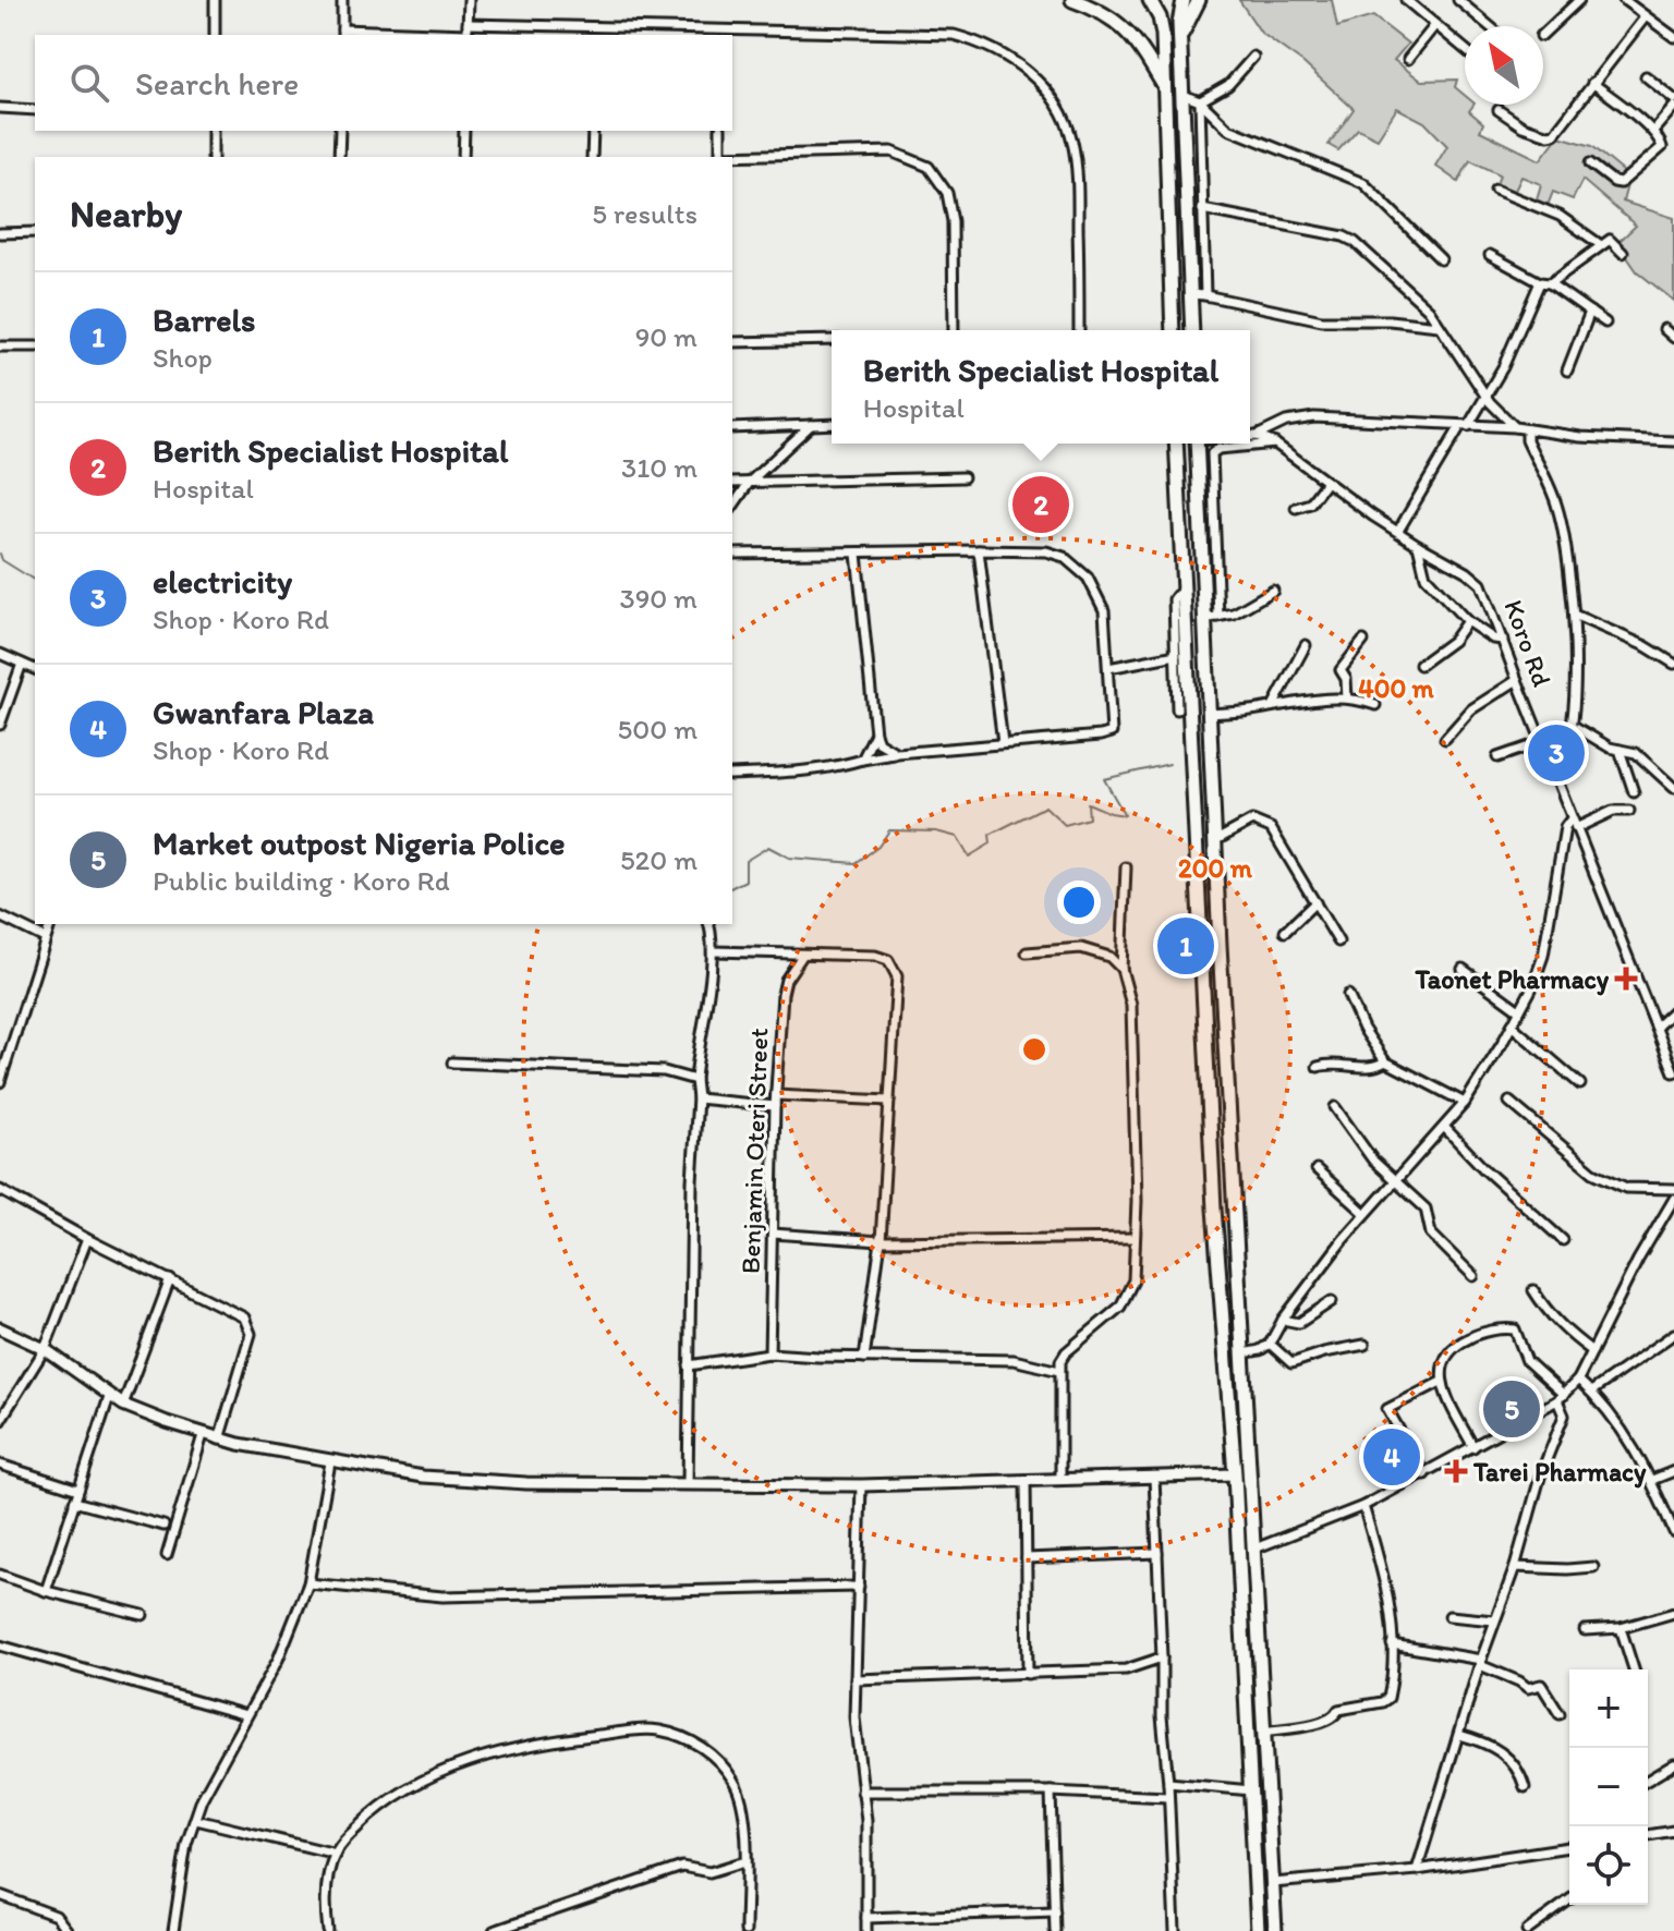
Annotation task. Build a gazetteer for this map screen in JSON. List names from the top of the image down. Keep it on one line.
{"streets":{"street":["Koro Rd","Benjamin Oteri Street"]},"places":{"health":["Taonet Pharmacy","Tarei Pharmacy"]},"north":"top left","page":{"search":"Search here","heading":["Nearby","5 results"],"list":[{"mark":"1","name":"Barrels","note":"Shop","value":"90 m"},{"mark":"2","name":"Berith Specialist Hospital","note":"Hospital","value":"310 m"},{"mark":"3","name":"electricity","note":"Shop · Koro Rd","value":"390 m"},{"mark":"4","name":"Gwanfara Plaza","note":"Shop · Koro Rd","value":"500 m"},{"mark":"5","name":"Market outpost Nigeria Police","note":"Public building · Koro Rd","value":"520 m"}],"popup":["Berith Specialist Hospital","Hospital"],"pins":["2","3","1","5","4"],"map_buttons":["+","−"]},"rings":["400 m","200 m"]}
